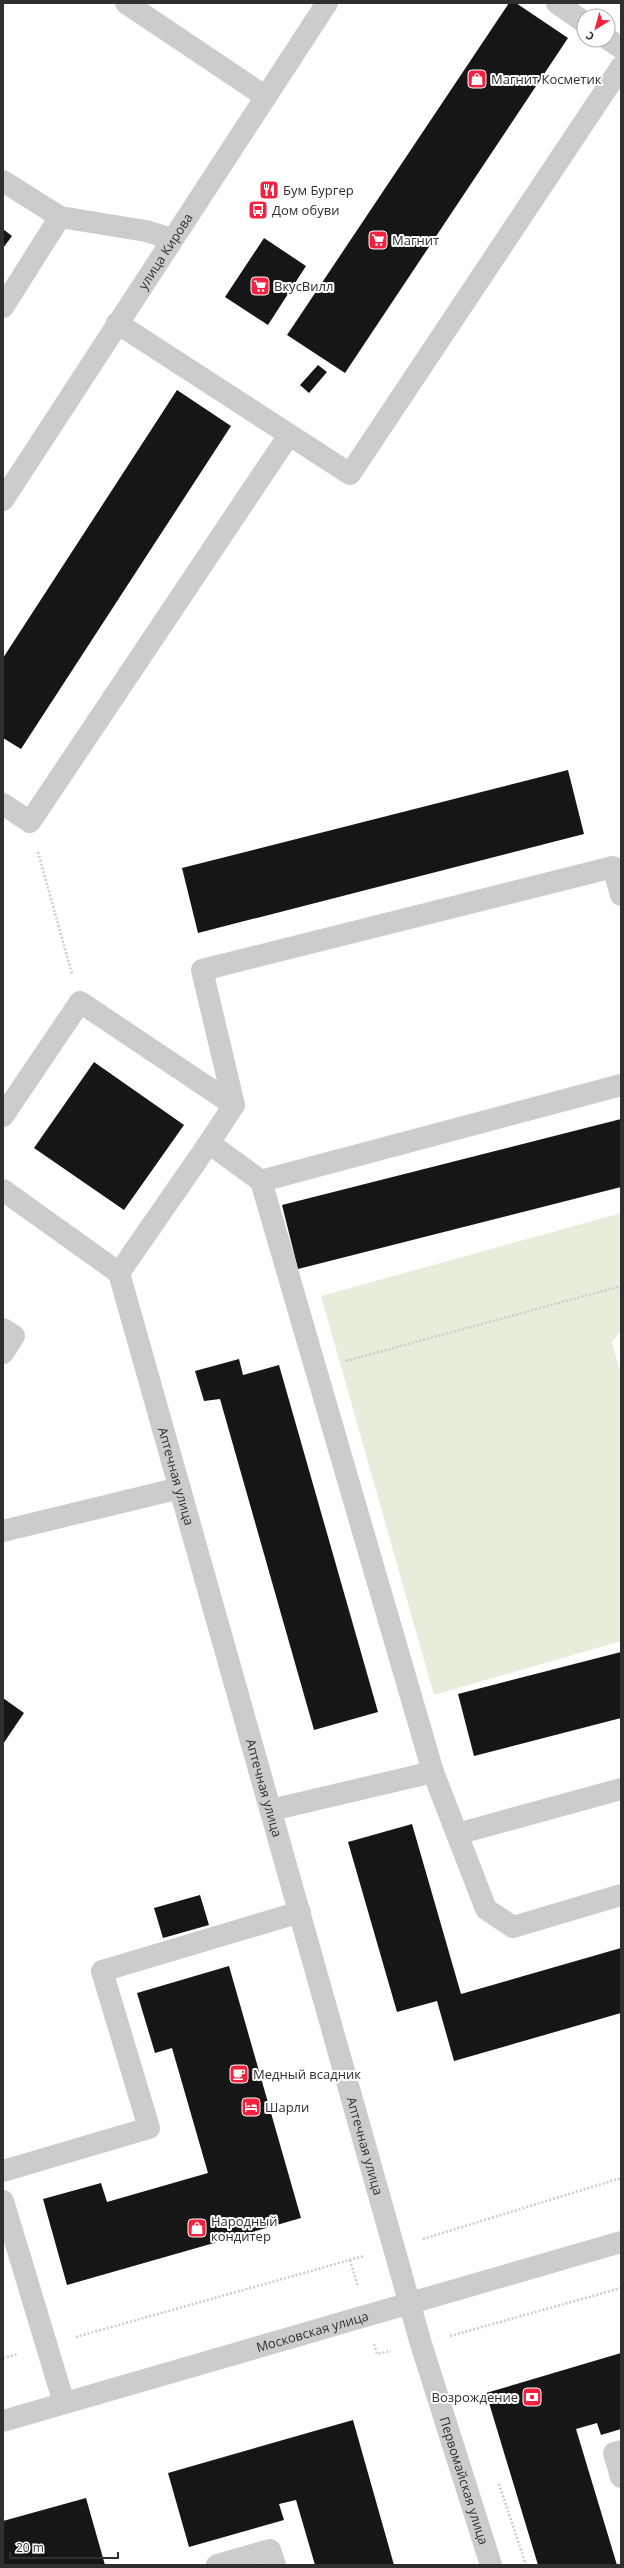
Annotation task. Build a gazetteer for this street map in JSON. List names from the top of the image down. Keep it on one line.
{"streets":{"street":["улица Кирова","Аптечная улица","Московская улица","Первомайская улица"]},"crossings":[["Аптечная улица","Московская улица"],["Аптечная улица","Первомайская улица"],["Московская улица","Первомайская улица"]],"places":{"shop":["Магнит Косметик","Народный кондитер"],"restaurant":["Бум Бургер"],"bus stop":["Дом обуви"],"supermarket":["Магнит","ВкусВилл"],"cafe":["Медный всадник"],"hotel":["Шарли"],"bank":["Возрождение"]},"scale_bar":"20 m","north":"bottom left"}
